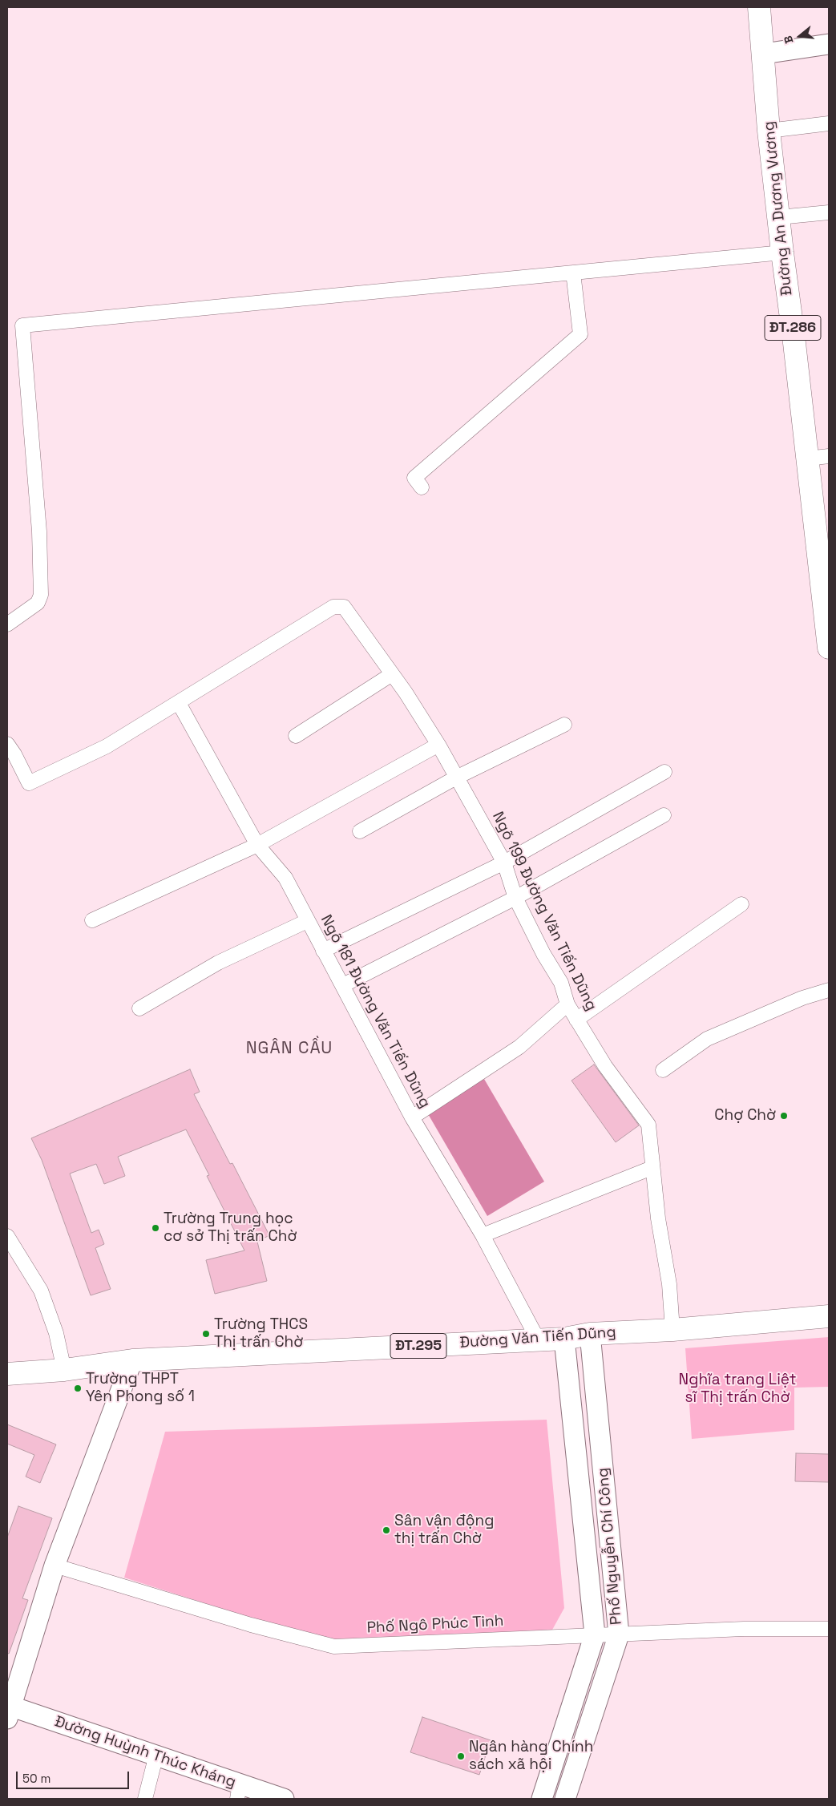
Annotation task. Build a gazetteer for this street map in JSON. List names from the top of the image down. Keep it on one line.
{"streets":{"main road":["Đường An Dương Vương","ĐT.286","Đường Văn Tiến Dũng","ĐT.295"],"street":["Ngõ 199 Đường Văn Tiến Dũng","Ngõ 181 Đường Văn Tiến Dũng","Phố Nguyễn Chí Công","Phố Ngô Phúc Tinh","Đường Huỳnh Thúc Kháng"]},"crossings":[["Ngõ 199 Đường Văn Tiến Dũng","Ngõ 181 Đường Văn Tiến Dũng"],["Ngõ 199 Đường Văn Tiến Dũng","Đường Văn Tiến Dũng"],["Ngõ 181 Đường Văn Tiến Dũng","Đường Văn Tiến Dũng"],["Đường Văn Tiến Dũng","Phố Nguyễn Chí Công"],["Phố Nguyễn Chí Công","Phố Ngô Phúc Tinh"]],"districts":["NGÂN CẦU"],"parks":["Nghĩa trang Liệt sĩ Thị trấn Chờ"],"places":["Chợ Chờ","Trường Trung học cơ sở Thị trấn Chờ","Trường THCS Thị trấn Chờ","Trường THPT Yên Phong số 1","Sân vận động thị trấn Chờ","Ngân hàng Chính sách xã hội"],"scale_bar":"50 m","north":"left"}
